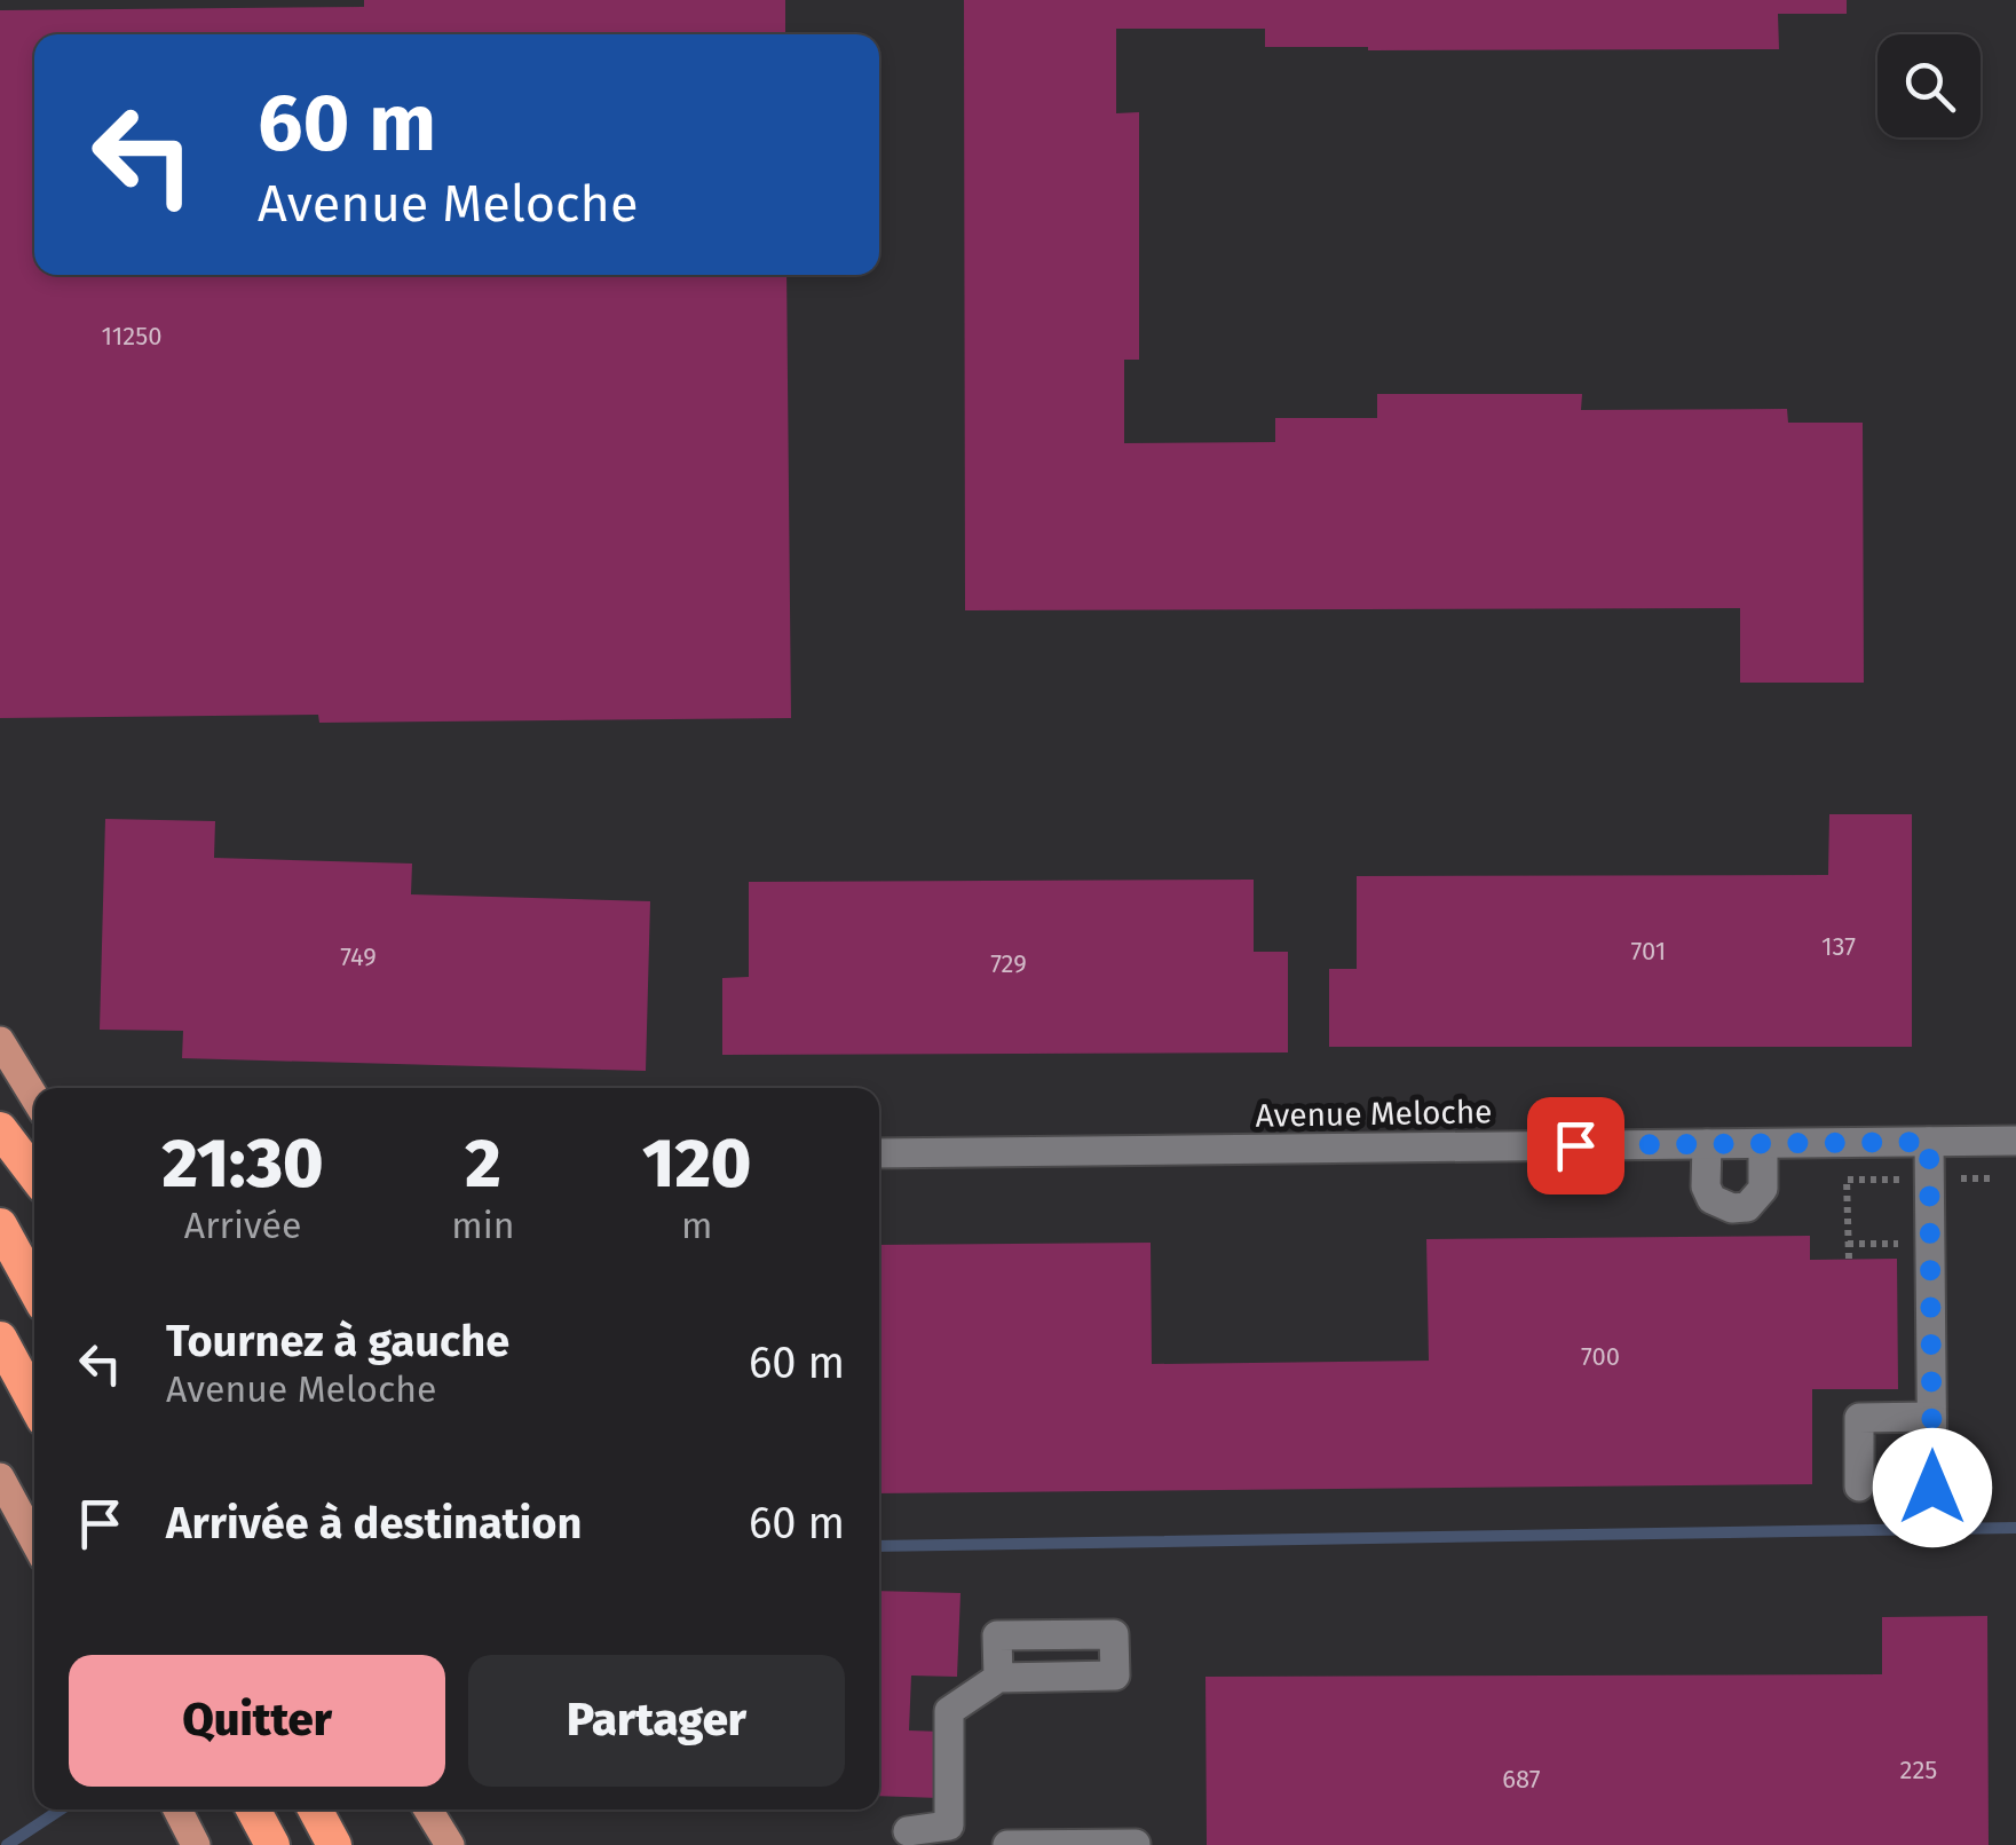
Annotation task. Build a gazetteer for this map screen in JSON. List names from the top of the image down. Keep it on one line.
{"streets":{"street":["Avenue Meloche"]},"house_numbers":["11250","137","701","749","729","700","225","687"],"page":{"turn":["60 m","Avenue Meloche"],"eta":["21:30","Arrivée","2","min","120","m"],"list":[{"name":"Tournez à gauche","note":"Avenue Meloche","value":"60 m"},{"name":"Arrivée à destination","value":"60 m"}],"buttons":["Quitter","Partager"]}}
